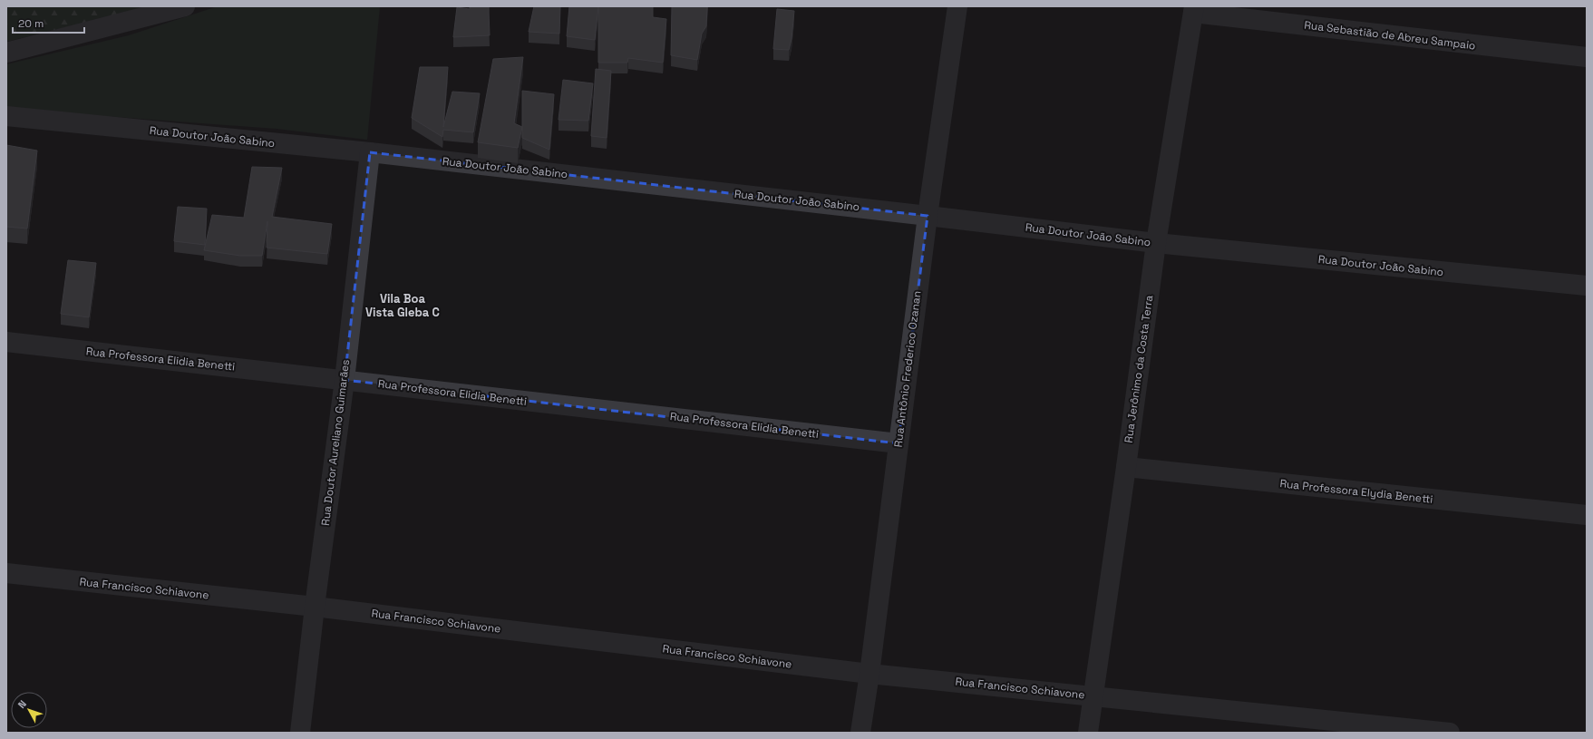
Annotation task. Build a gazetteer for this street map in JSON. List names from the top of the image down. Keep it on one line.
{"streets":{"street":["Rua Sebastião de Abreu Sampaio","Rua Doutor João Sabino","Rua Professora Elidia Benetti","Rua Antônio Frederico Ozanan","Rua Jerônimo da Costa Terra","Rua Doutor Aureliano Guimarães","Rua Professora Elydia Benetti","Rua Francisco Schiavone"]},"crossings":[["Rua Sebastião de Abreu Sampaio","Rua Jerônimo da Costa Terra"],["Rua Doutor João Sabino","Rua Antônio Frederico Ozanan"],["Rua Doutor João Sabino","Rua Jerônimo da Costa Terra"],["Rua Doutor João Sabino","Rua Doutor Aureliano Guimarães"],["Rua Professora Elidia Benetti","Rua Antônio Frederico Ozanan"],["Rua Professora Elidia Benetti","Rua Doutor Aureliano Guimarães"],["Rua Antônio Frederico Ozanan","Rua Francisco Schiavone"],["Rua Jerônimo da Costa Terra","Rua Professora Elydia Benetti"],["Rua Jerônimo da Costa Terra","Rua Francisco Schiavone"],["Rua Doutor Aureliano Guimarães","Rua Francisco Schiavone"]],"districts":["Vila Boa Vista Gleba C"],"scale_bar":"20 m","north":"top left"}
